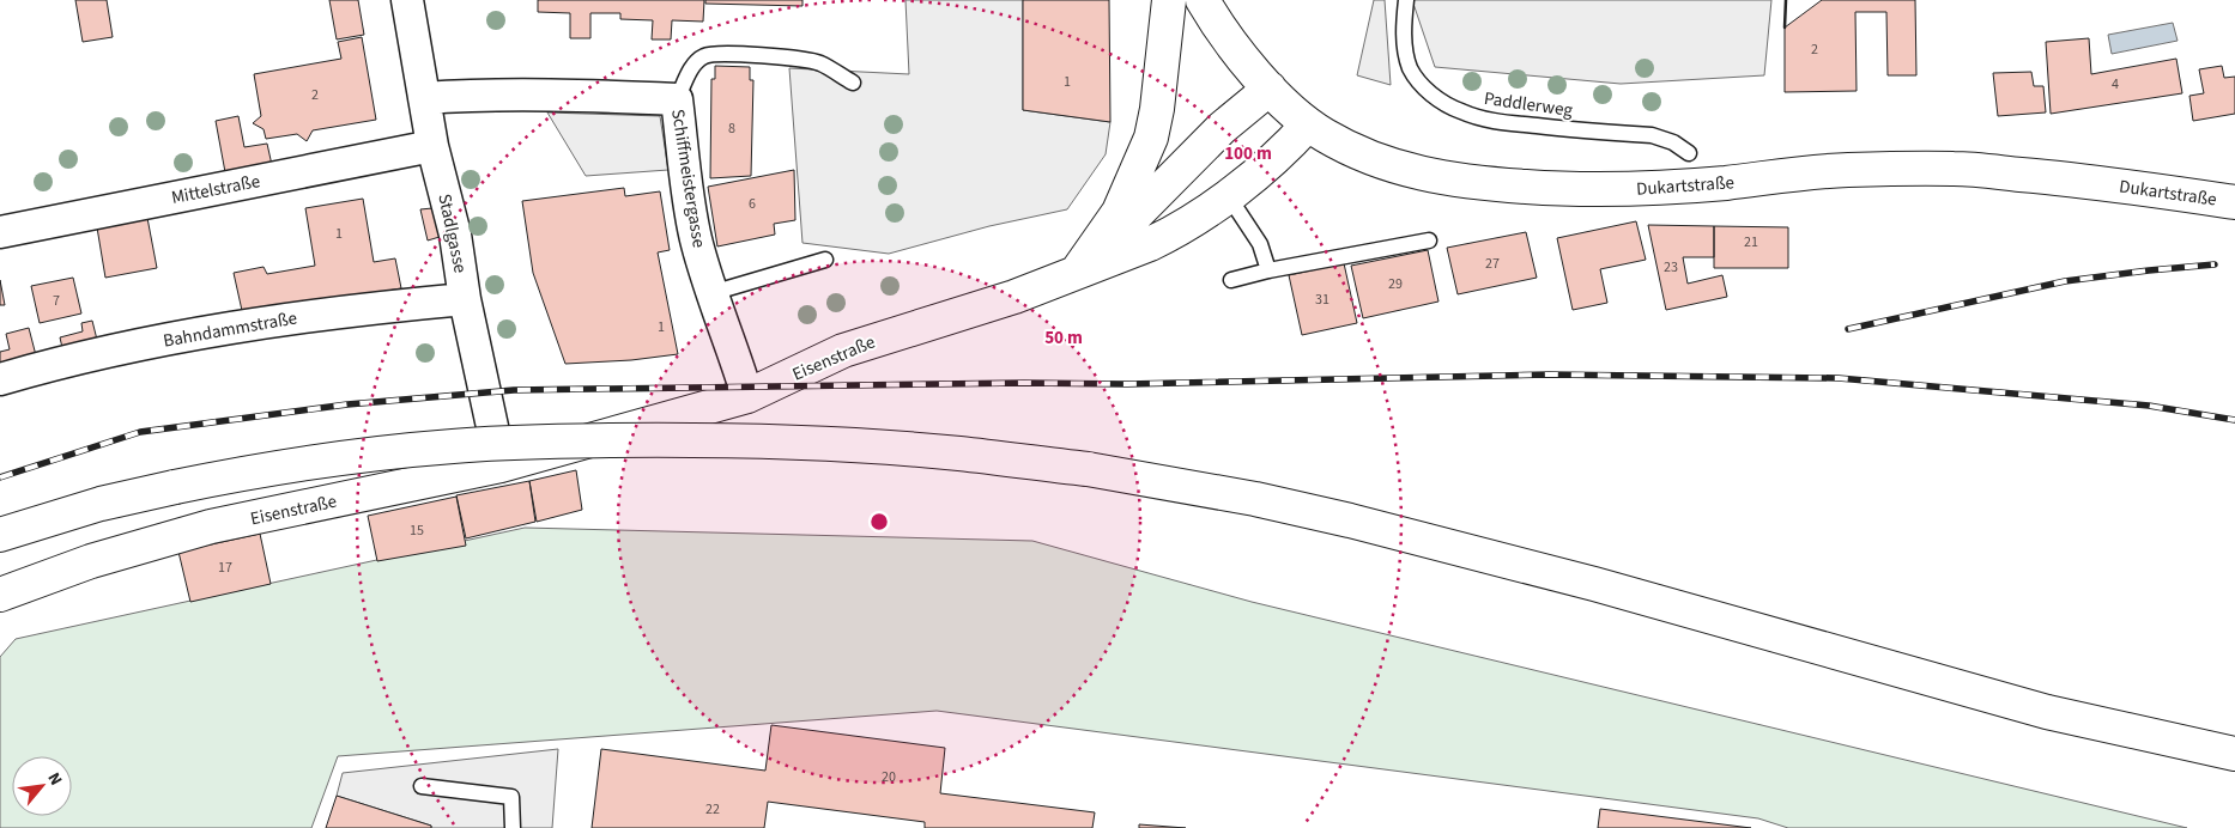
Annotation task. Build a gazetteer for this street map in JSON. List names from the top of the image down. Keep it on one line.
{"streets":{"main road":["Dukartstraße","Eisenstraße"],"street":["Schiffmeistergasse","Mittelstraße","Stadlgasse","Bahndammstraße"],"lane":["Paddlerweg"]},"crossings":[["Schiffmeistergasse","Stadlgasse"],["Schiffmeistergasse","Eisenstraße"],["Dukartstraße","Eisenstraße"],["Mittelstraße","Stadlgasse"],["Stadlgasse","Bahndammstraße"],["Stadlgasse","Eisenstraße"]],"house_numbers":["2","1","4","2","8","6","1","21","27","23","29","31","7","1","15","17","20","22"],"north":"top right","rings":["100 m","50 m"]}
